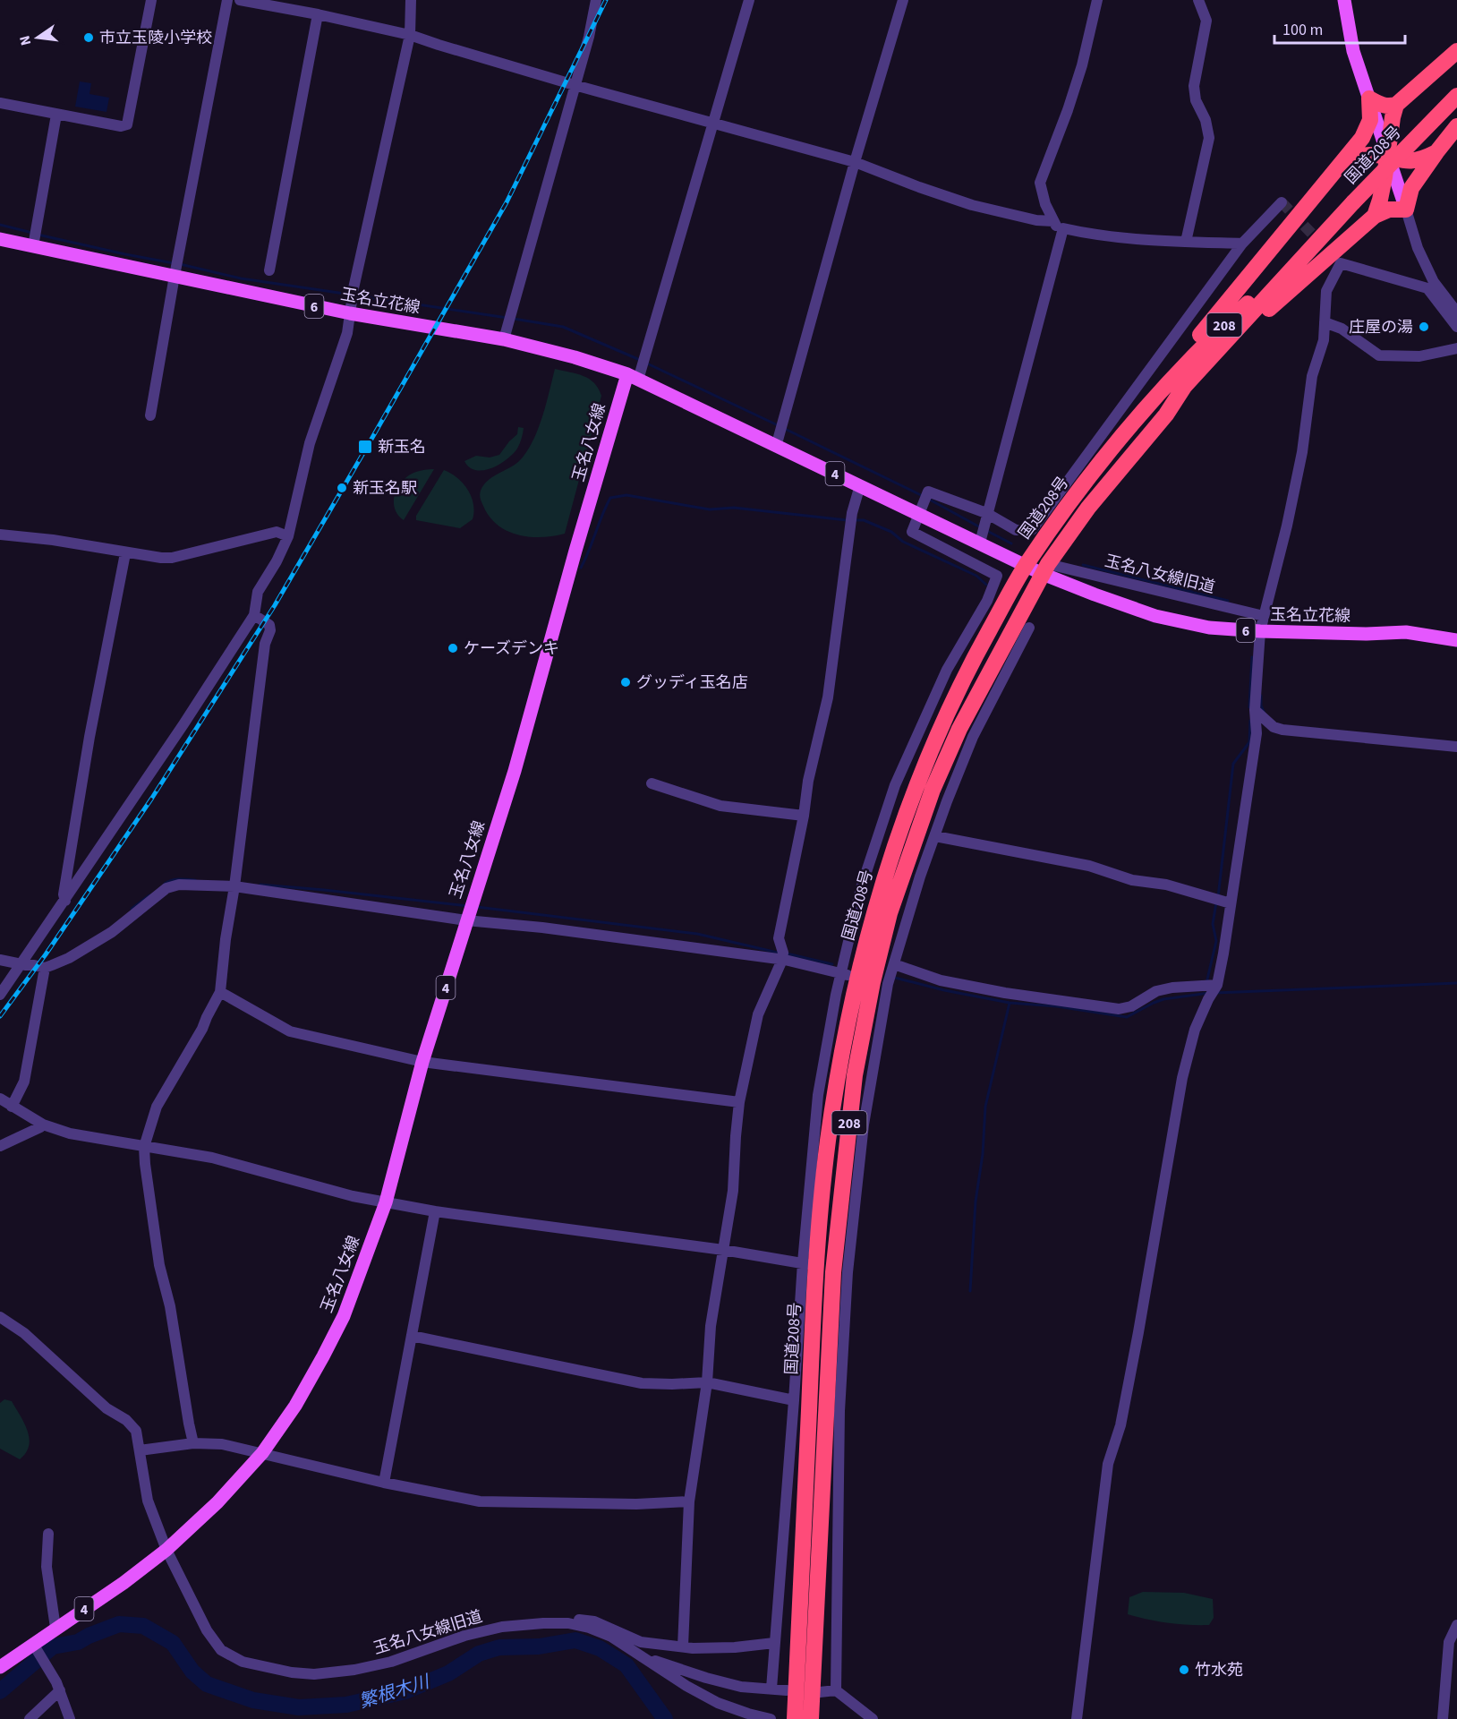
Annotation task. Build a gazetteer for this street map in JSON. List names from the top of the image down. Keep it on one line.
{"streets":{"highway":["国道208号","208"],"main road":["玉名立花線","6","玉名八女線","4"],"street":["玉名八女線旧道"]},"crossings":[["国道208号","玉名立花線"],["国道208号","4"],["国道208号","玉名八女線旧道"],["玉名立花線","玉名八女線"],["玉名立花線","4"],["玉名立花線","玉名八女線旧道"],["玉名八女線","4"],["玉名八女線","玉名八女線旧道"],["4","玉名八女線旧道"]],"water":["繁根木川"],"places":{"other":["市立玉陵小学校","庄屋の湯","新玉名駅","ケーズデンキ","グッディ玉名店","竹水苑"],"transit":["新玉名"]},"scale_bar":"100 m","north":"left"}
